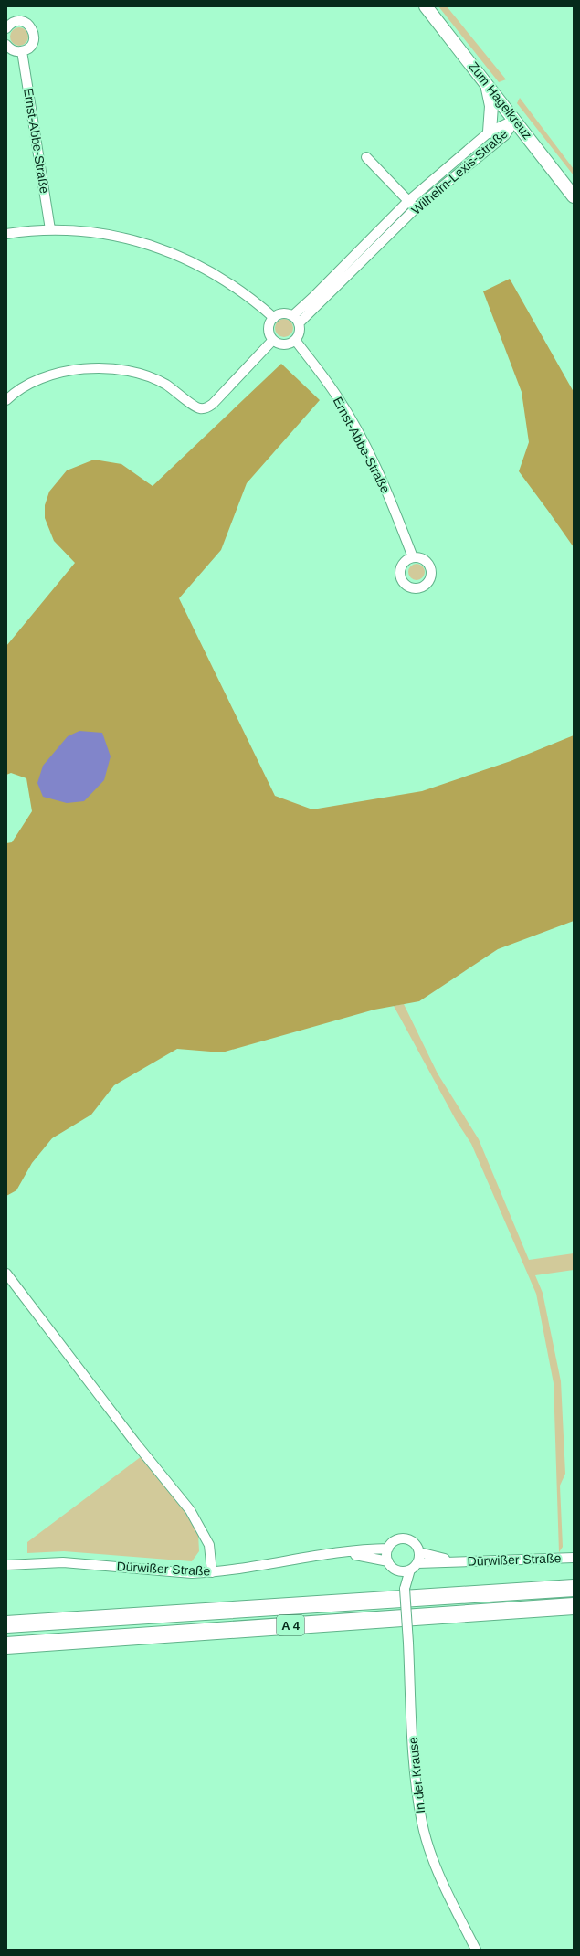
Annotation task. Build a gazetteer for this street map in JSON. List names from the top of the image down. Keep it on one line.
{"streets":{"highway":["A 4"],"main road":["Zum Hagelkreuz"],"street":["Ernst-Abbe-Straße","Wilhelm-Lexis-Straße","Dürwißer Straße","In der Krause"]},"crossings":[["Zum Hagelkreuz","Wilhelm-Lexis-Straße"],["Ernst-Abbe-Straße","Wilhelm-Lexis-Straße"],["Dürwißer Straße","In der Krause"]]}
